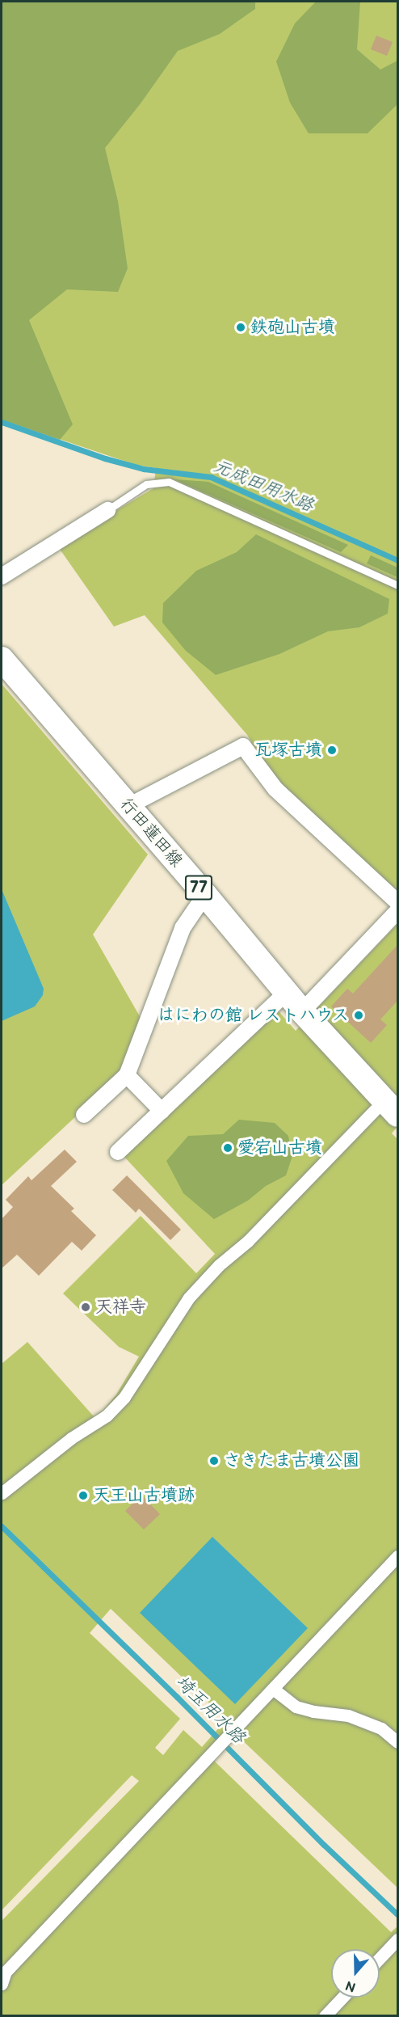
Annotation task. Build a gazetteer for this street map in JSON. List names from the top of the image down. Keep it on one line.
{"streets":{"main road":["行田蓮田線","77"]},"water":["元成田用水路","埼玉用水路"],"places":["鉄砲山古墳","瓦塚古墳","はにわの館 レストハウス","愛宕山古墳","天祥寺","さきたま古墳公園","天王山古墳跡"],"north":"bottom"}
